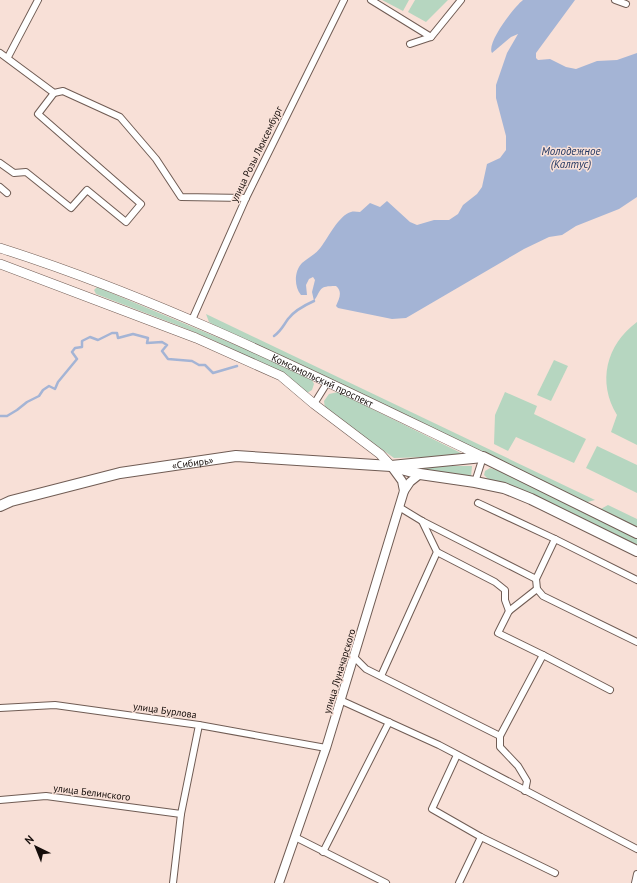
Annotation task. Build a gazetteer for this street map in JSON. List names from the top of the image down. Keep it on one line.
{"streets":{"main road":["Комсомольский проспект","«Сибирь»"],"street":["улица Розы Люксембург","улица Луначарского","улица Бурлова","улица Белинского"]},"crossings":[["улица Розы Люксембург","Комсомольский проспект"],["Комсомольский проспект","«Сибирь»"],["улица Луначарского","улица Бурлова"]],"water":["Молодежное (Калтус)"],"north":"top left"}
